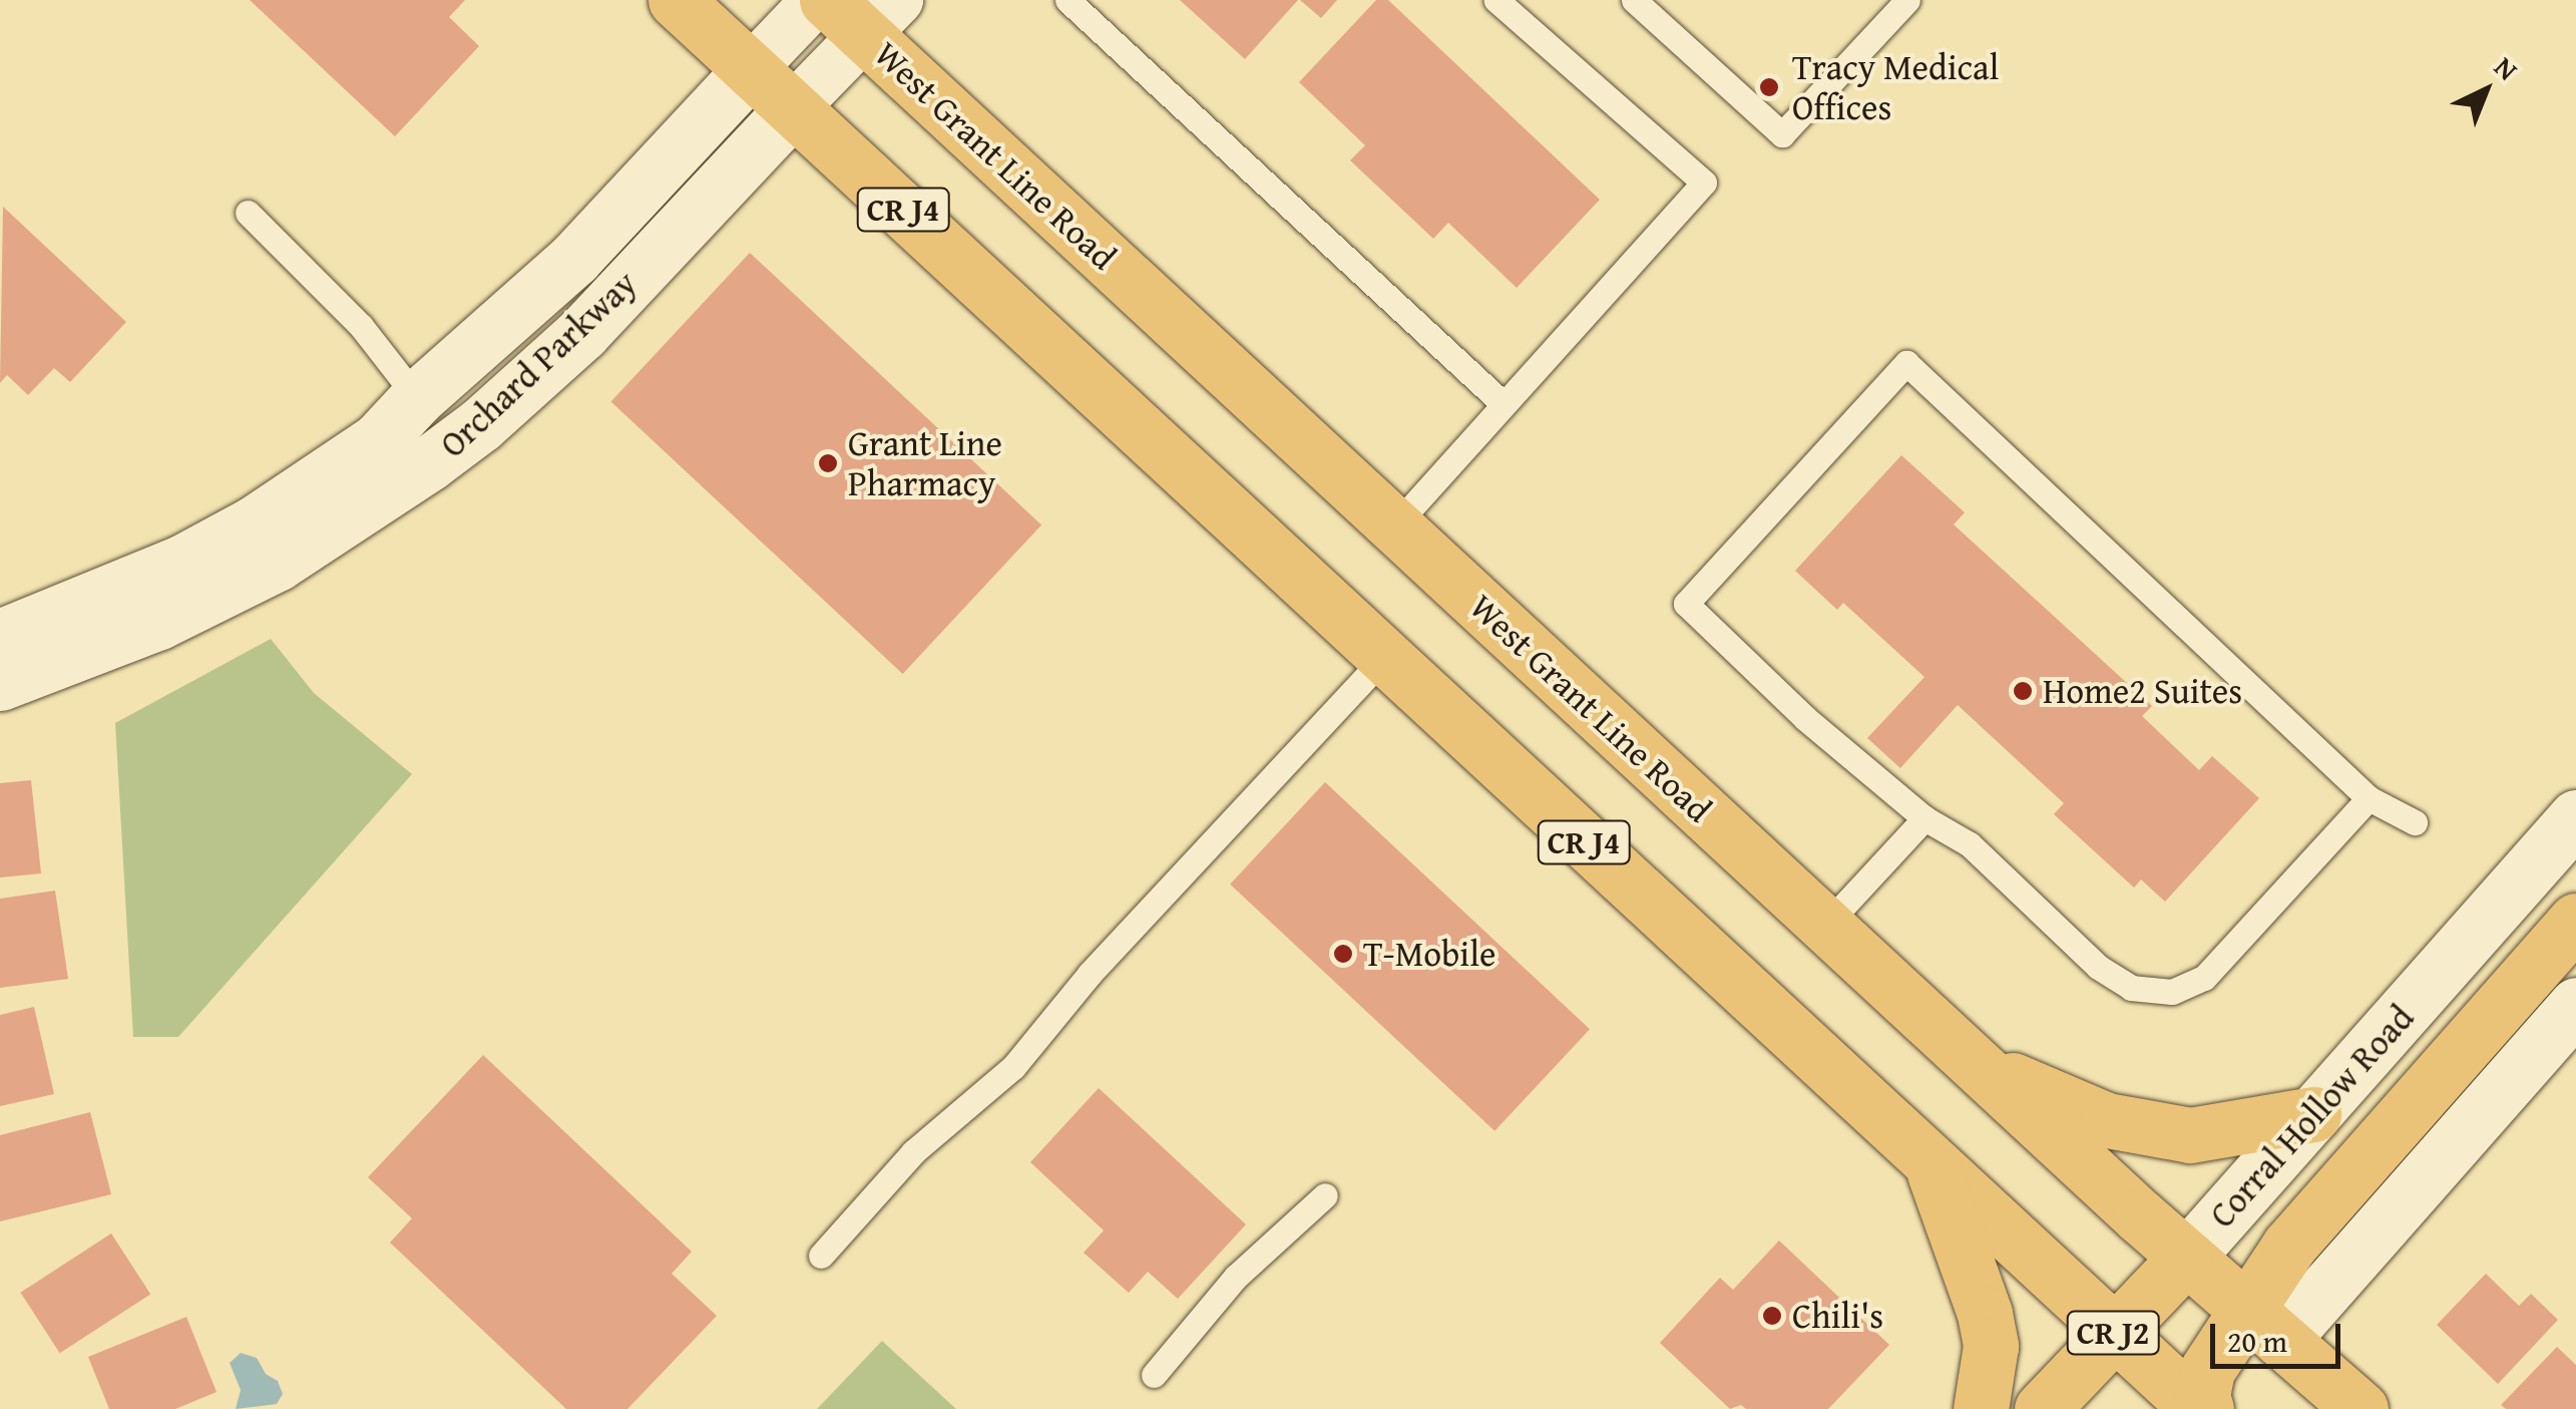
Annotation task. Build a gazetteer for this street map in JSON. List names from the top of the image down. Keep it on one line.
{"streets":{"main road":["West Grant Line Road","CR J4","Corral Hollow Road","CR J2"],"street":["Orchard Parkway"]},"crossings":[["West Grant Line Road","Orchard Parkway"],["West Grant Line Road","Corral Hollow Road"],["CR J4","Orchard Parkway"],["CR J4","Corral Hollow Road"]],"places":["Tracy Medical Offices","Grant Line Pharmacy","Home2 Suites","T-Mobile","Chili's"],"scale_bar":"20 m","north":"top right"}
